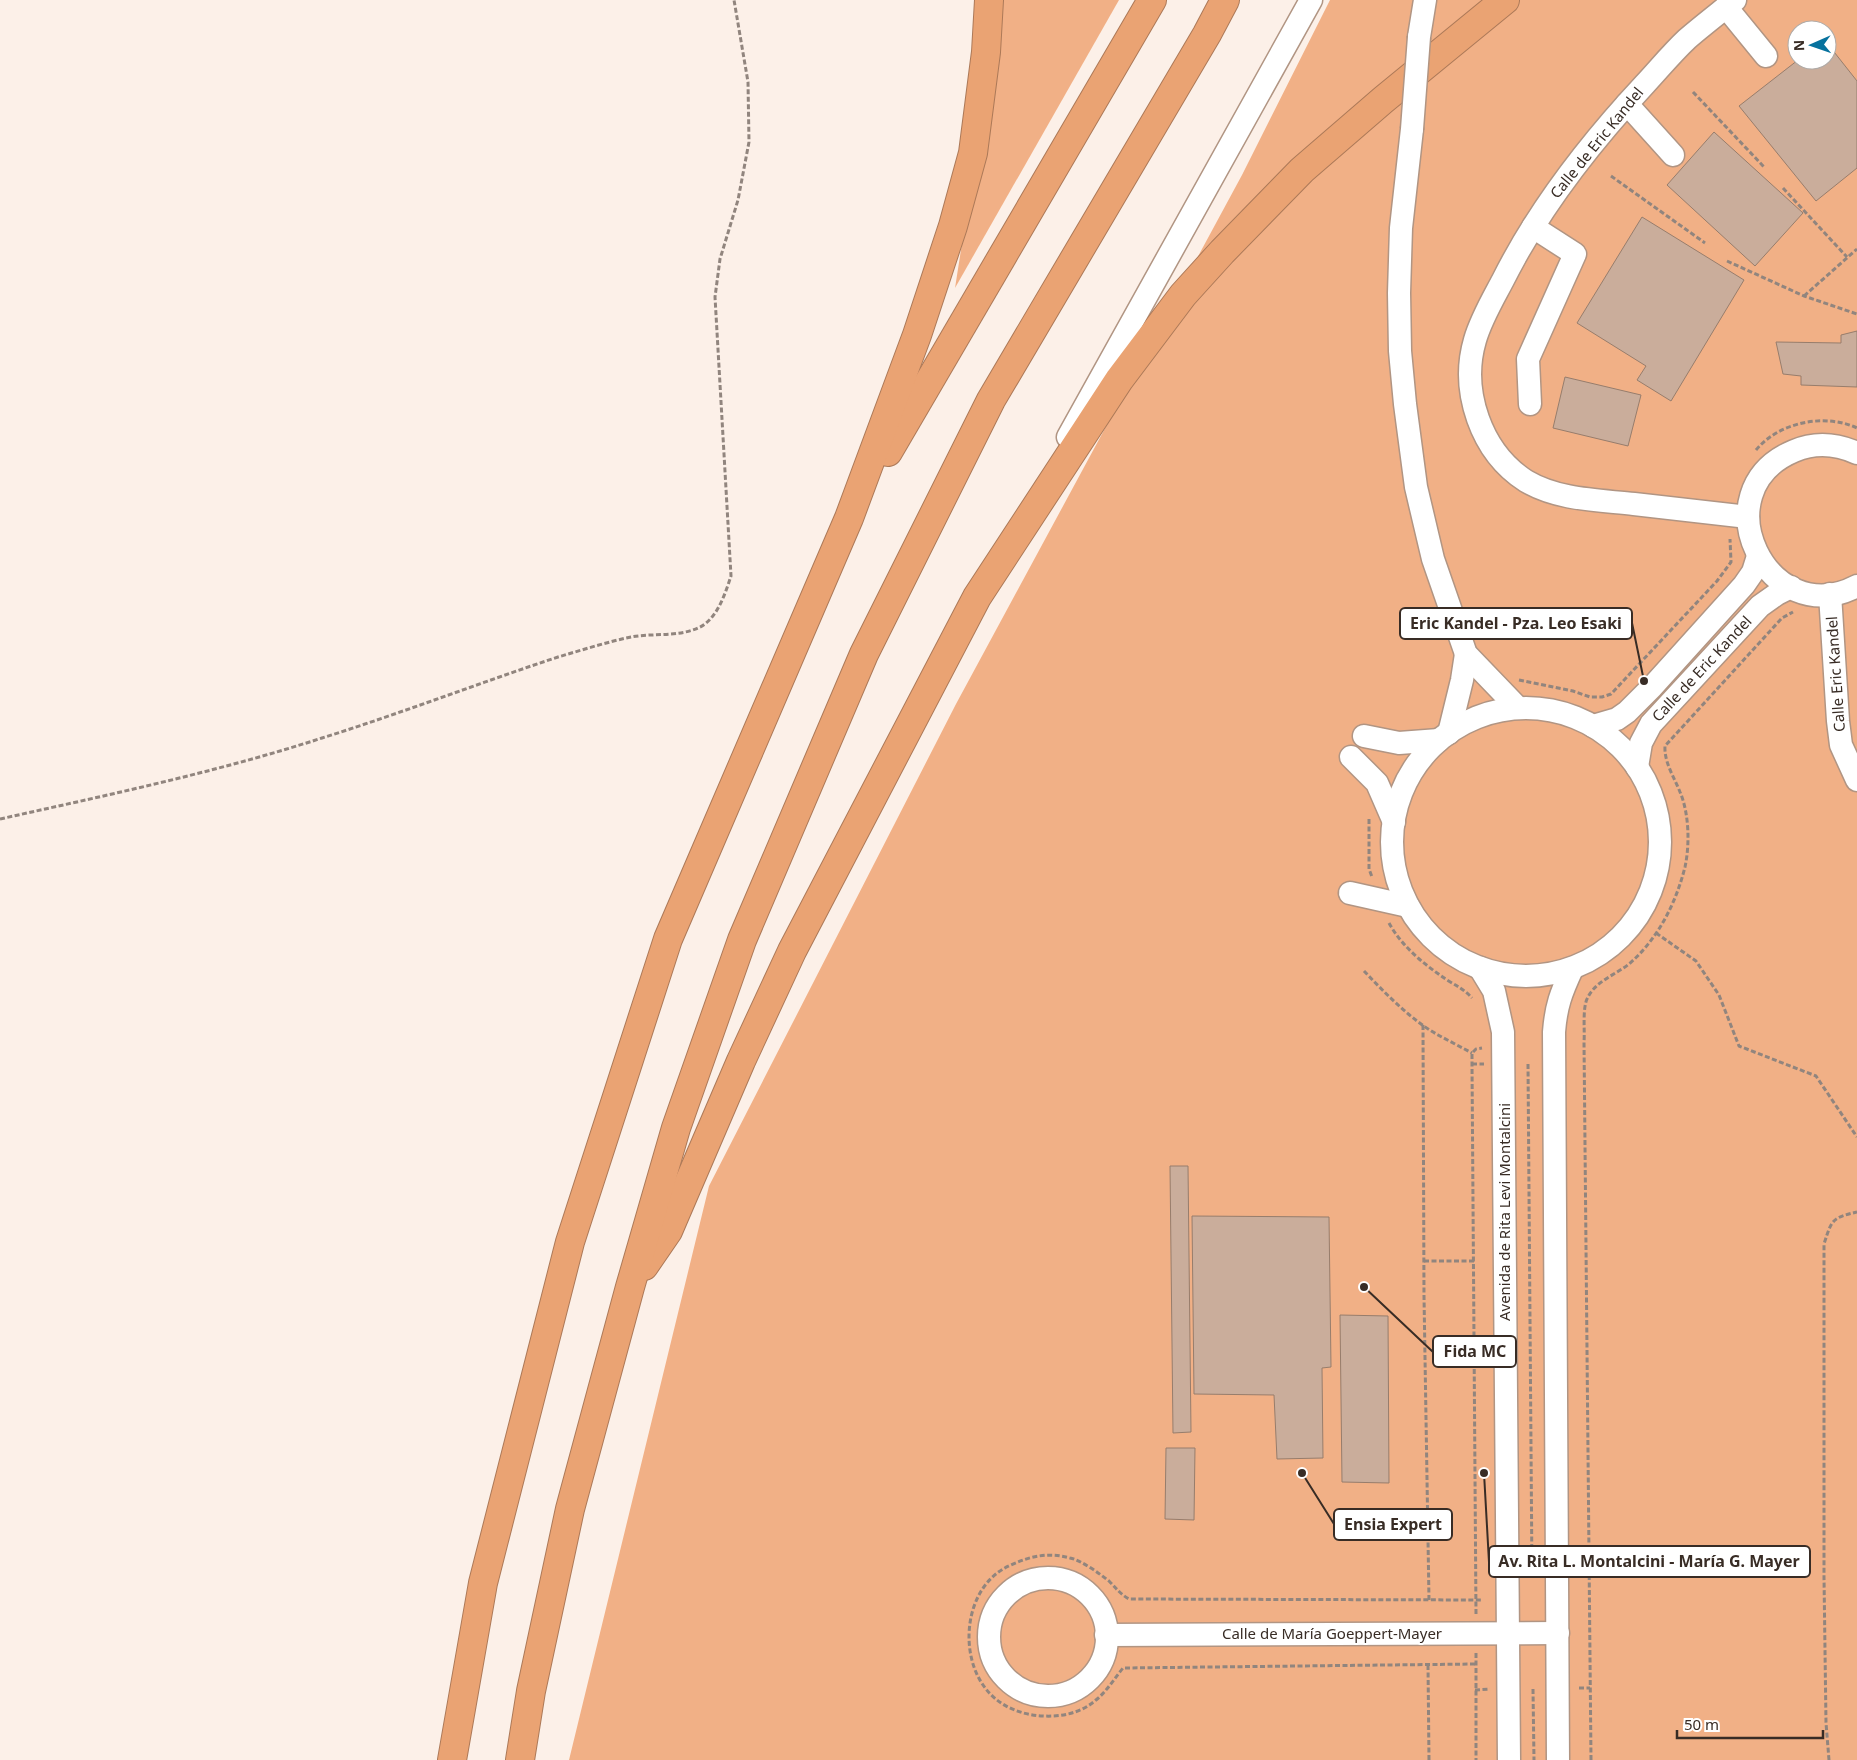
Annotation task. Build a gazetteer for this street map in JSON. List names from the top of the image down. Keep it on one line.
{"streets":{"street":["Calle de Eric Kandel","Calle Eric Kandel","Avenida de Rita Levi Montalcini","Calle de María Goeppert-Mayer"]},"crossings":[["Avenida de Rita Levi Montalcini","Calle de María Goeppert-Mayer"]],"places":["Eric Kandel - Pza. Leo Esaki","Fida MC","Ensia Expert","Av. Rita L. Montalcini - María G. Mayer"],"scale_bar":"50 m","north":"left"}
